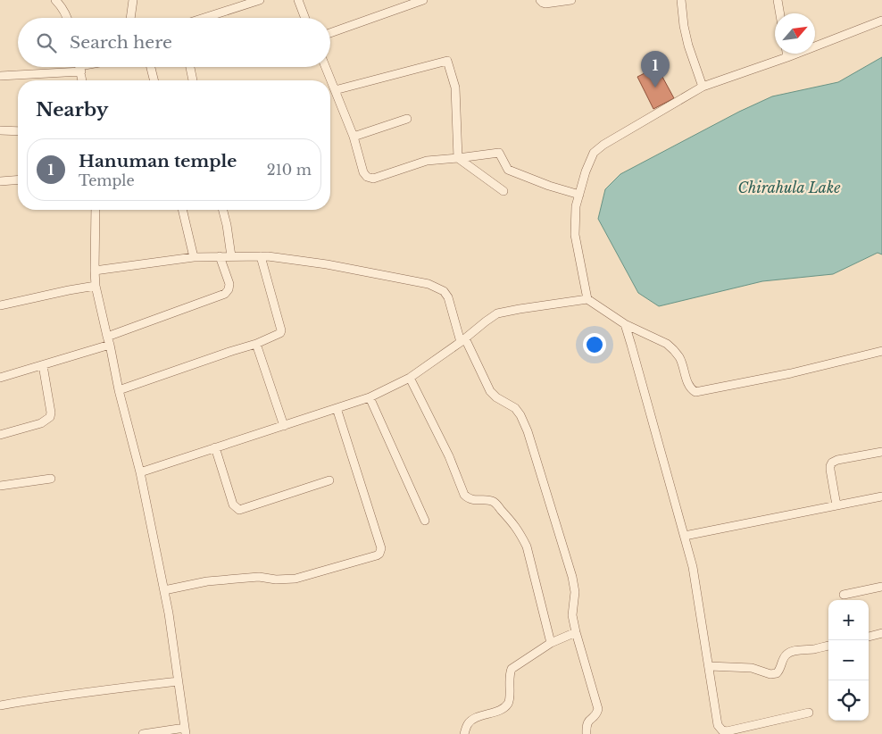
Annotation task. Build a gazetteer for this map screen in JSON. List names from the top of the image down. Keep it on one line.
{"water":["Chirahula Lake"],"north":"top right","page":{"search":"Search here","pins":"1","heading":"Nearby","list":[{"mark":"1","name":"Hanuman temple","note":"Temple","value":"210 m"}],"map_buttons":["+","−"]}}
